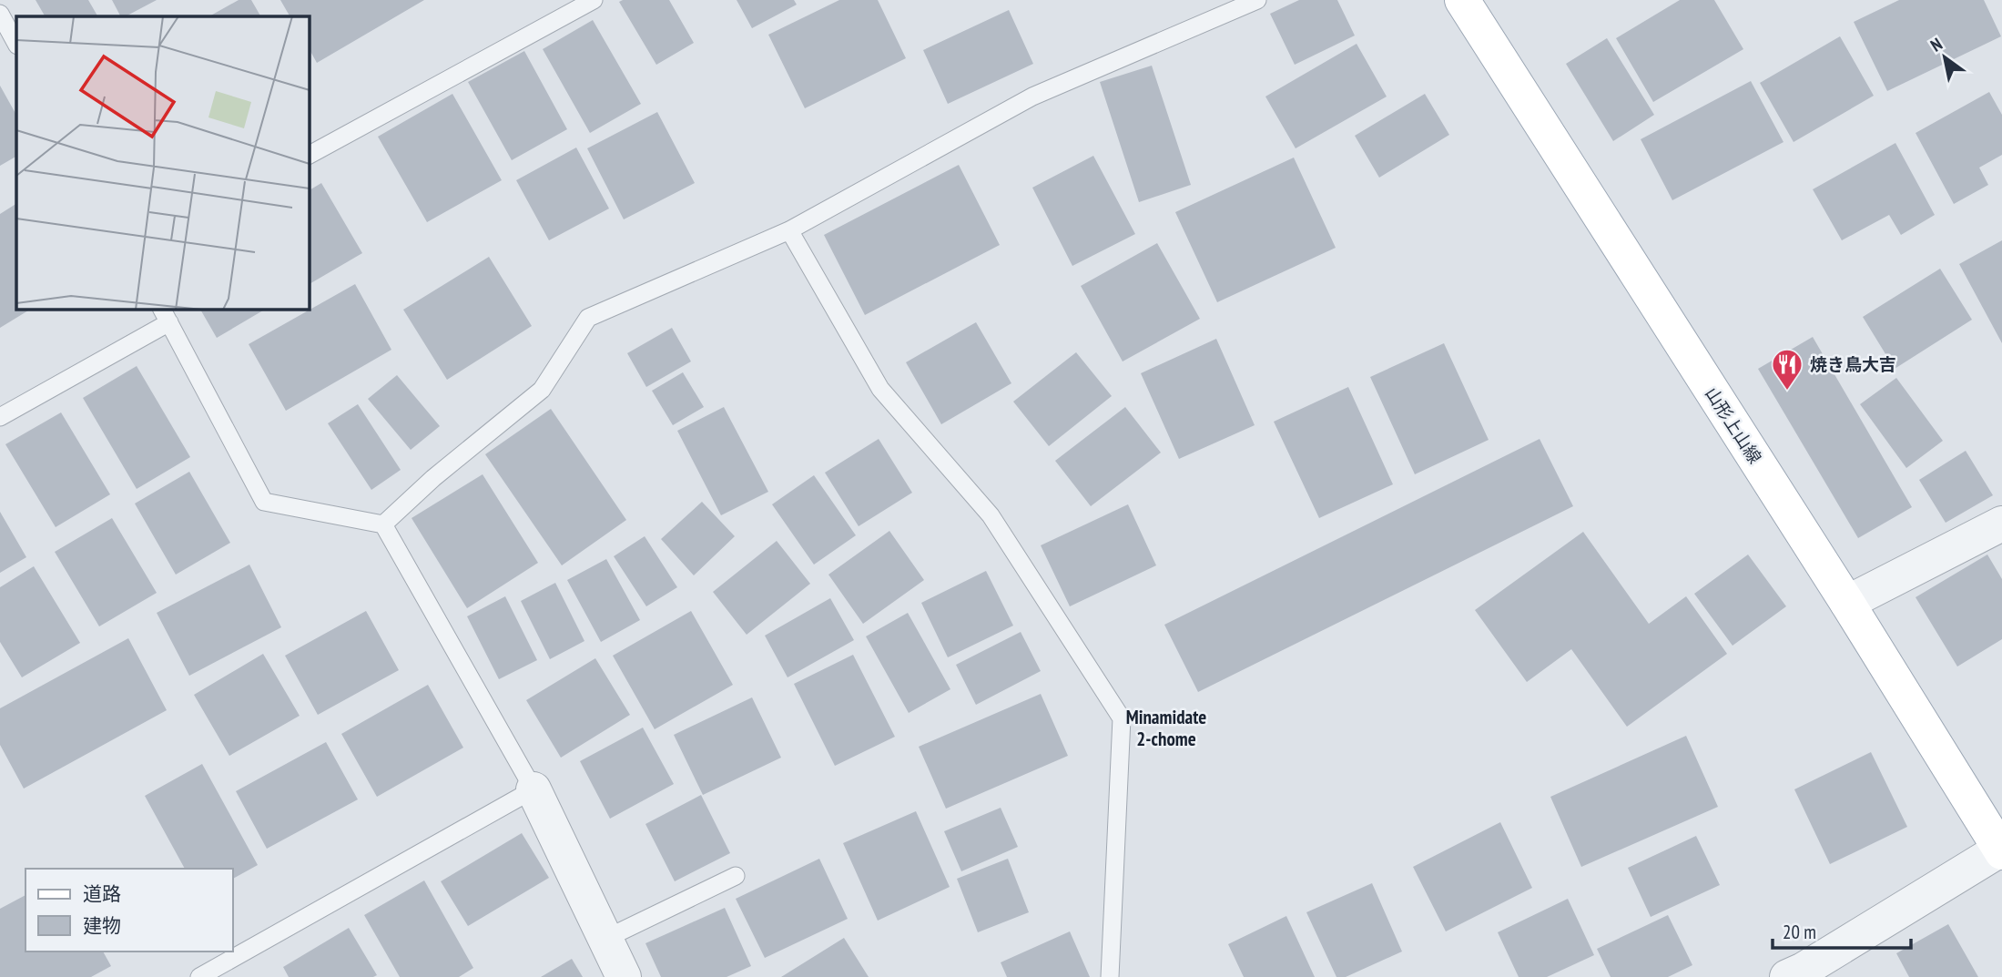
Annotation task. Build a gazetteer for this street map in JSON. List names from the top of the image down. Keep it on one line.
{"streets":{"main road":["山形上山線"]},"districts":["Minamidate 2-chome"],"places":{"restaurant":["焼き鳥大吉"]},"legend":["道路","建物"],"scale_bar":"20 m","north":"top left"}
